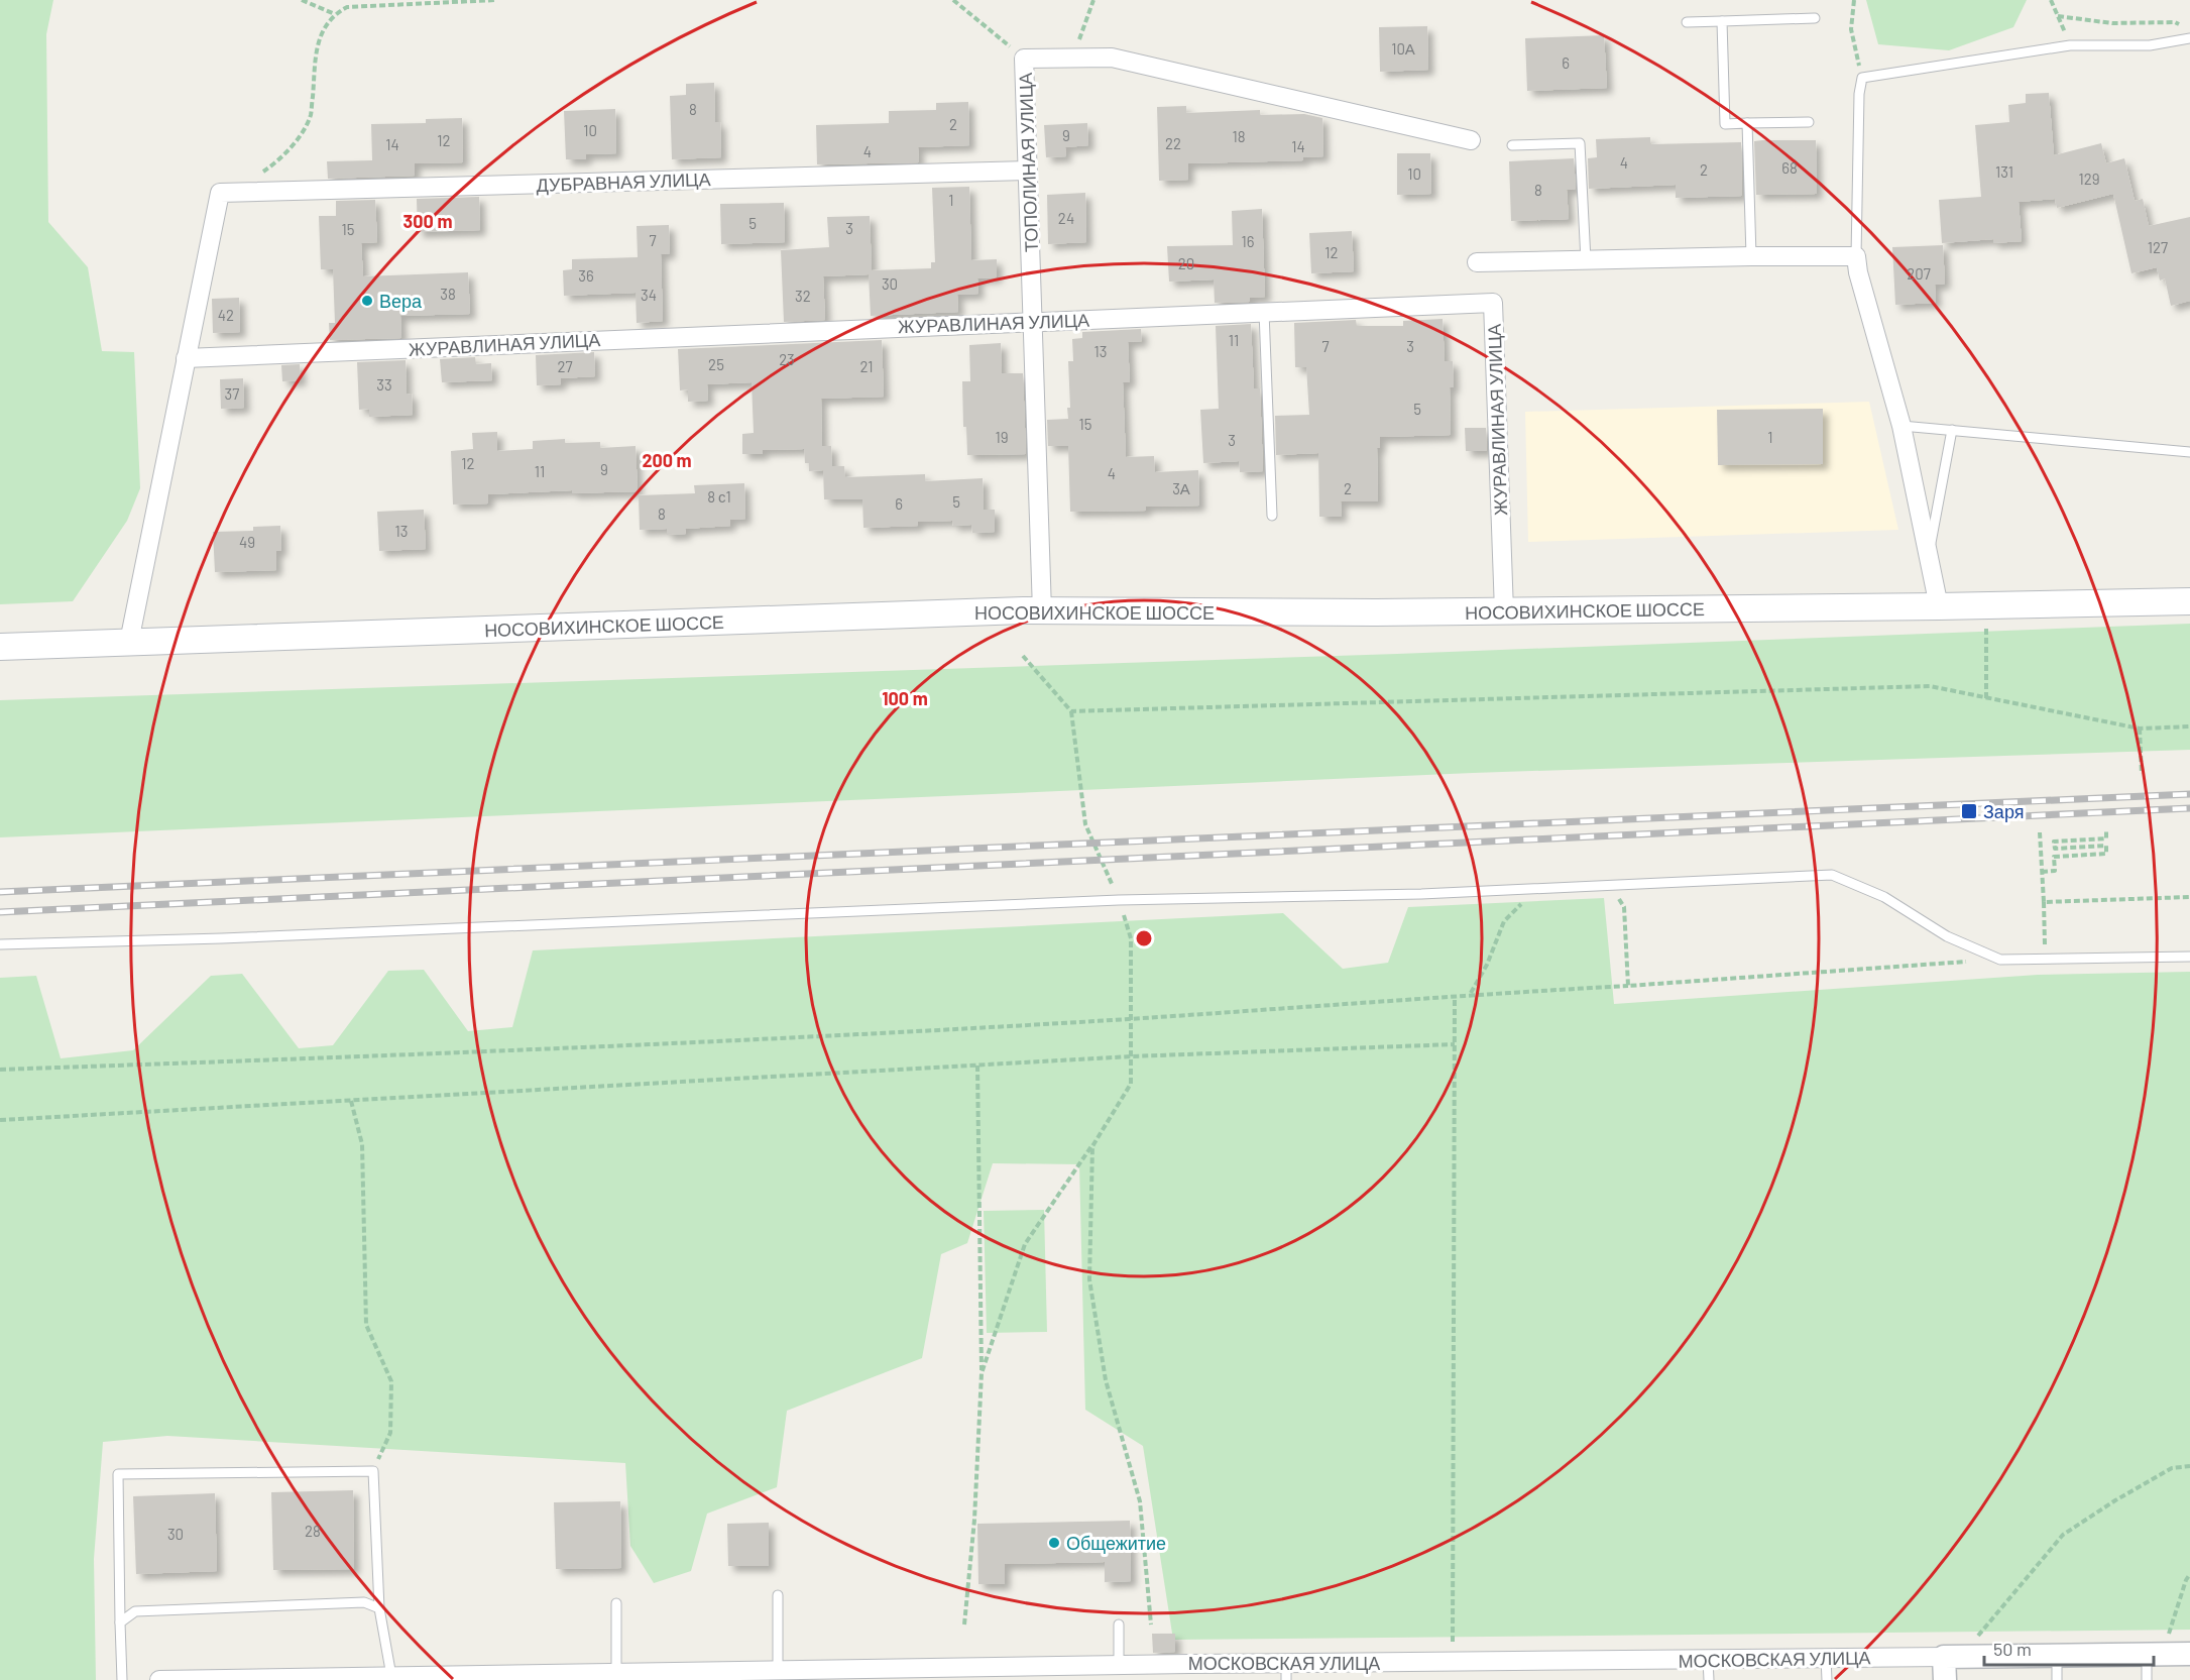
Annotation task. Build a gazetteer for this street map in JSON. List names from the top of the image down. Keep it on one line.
{"streets":{"main road":["НОСОВИХИНСКОЕ ШОССЕ"],"street":["ТОПОЛИНАЯ УЛИЦА","ДУБРАВНАЯ УЛИЦА","ЖУРАВЛИНАЯ УЛИЦА","МОСКОВСКАЯ УЛИЦА"]},"crossings":[["ТОПОЛИНАЯ УЛИЦА","ДУБРАВНАЯ УЛИЦА"],["ТОПОЛИНАЯ УЛИЦА","ЖУРАВЛИНАЯ УЛИЦА"],["ТОПОЛИНАЯ УЛИЦА","НОСОВИХИНСКОЕ ШОССЕ"],["ДУБРАВНАЯ УЛИЦА","ЖУРАВЛИНАЯ УЛИЦА"],["ЖУРАВЛИНАЯ УЛИЦА","НОСОВИХИНСКОЕ ШОССЕ"]],"places":{"other":["Вера","Общежитие"],"transit":["Заря"]},"house_numbers":["10А","6","8","2","10","9","18","12","22","14","14","4","4","68","2","131","10","129","8","1","24","5","3","15","7","16","127","12","20","207","36","30","38","34","32","42","11","7","3","13","23","25","27","21","33","37","5","15","19","1","3","12","9","11","4","3А","2","8 с1","5","6","8","13","49","28","30"],"scale_bar":"50 m","rings":["300 m","200 m","100 m"]}
